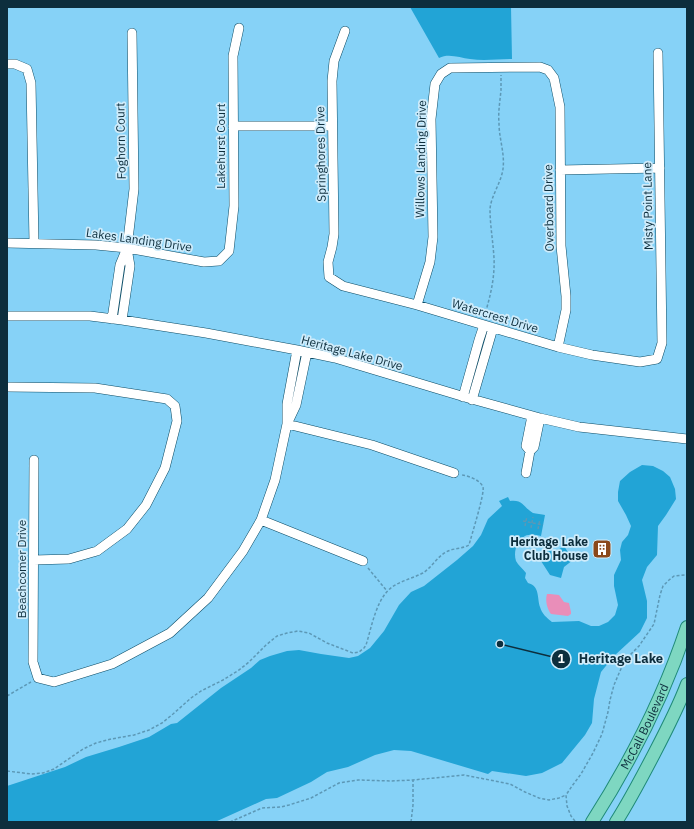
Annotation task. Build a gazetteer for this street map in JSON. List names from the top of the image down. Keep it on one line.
{"streets":{"main road":["McCall Boulevard"],"street":["Foghorn Court","Lakehurst Court","Springhores Drive","Willows Landing Drive","Misty Point Lane","Overboard Drive","Lakes Landing Drive","Watercrest Drive","Heritage Lake Drive","Beachcomer Drive"]},"crossings":[["Foghorn Court","Lakes Landing Drive"],["Lakehurst Court","Lakes Landing Drive"],["Springhores Drive","Watercrest Drive"],["Willows Landing Drive","Overboard Drive"],["Willows Landing Drive","Watercrest Drive"],["Misty Point Lane","Watercrest Drive"],["Overboard Drive","Watercrest Drive"]],"places":{"building":["Heritage Lake Club House"],"other":["Heritage Lake"]}}
